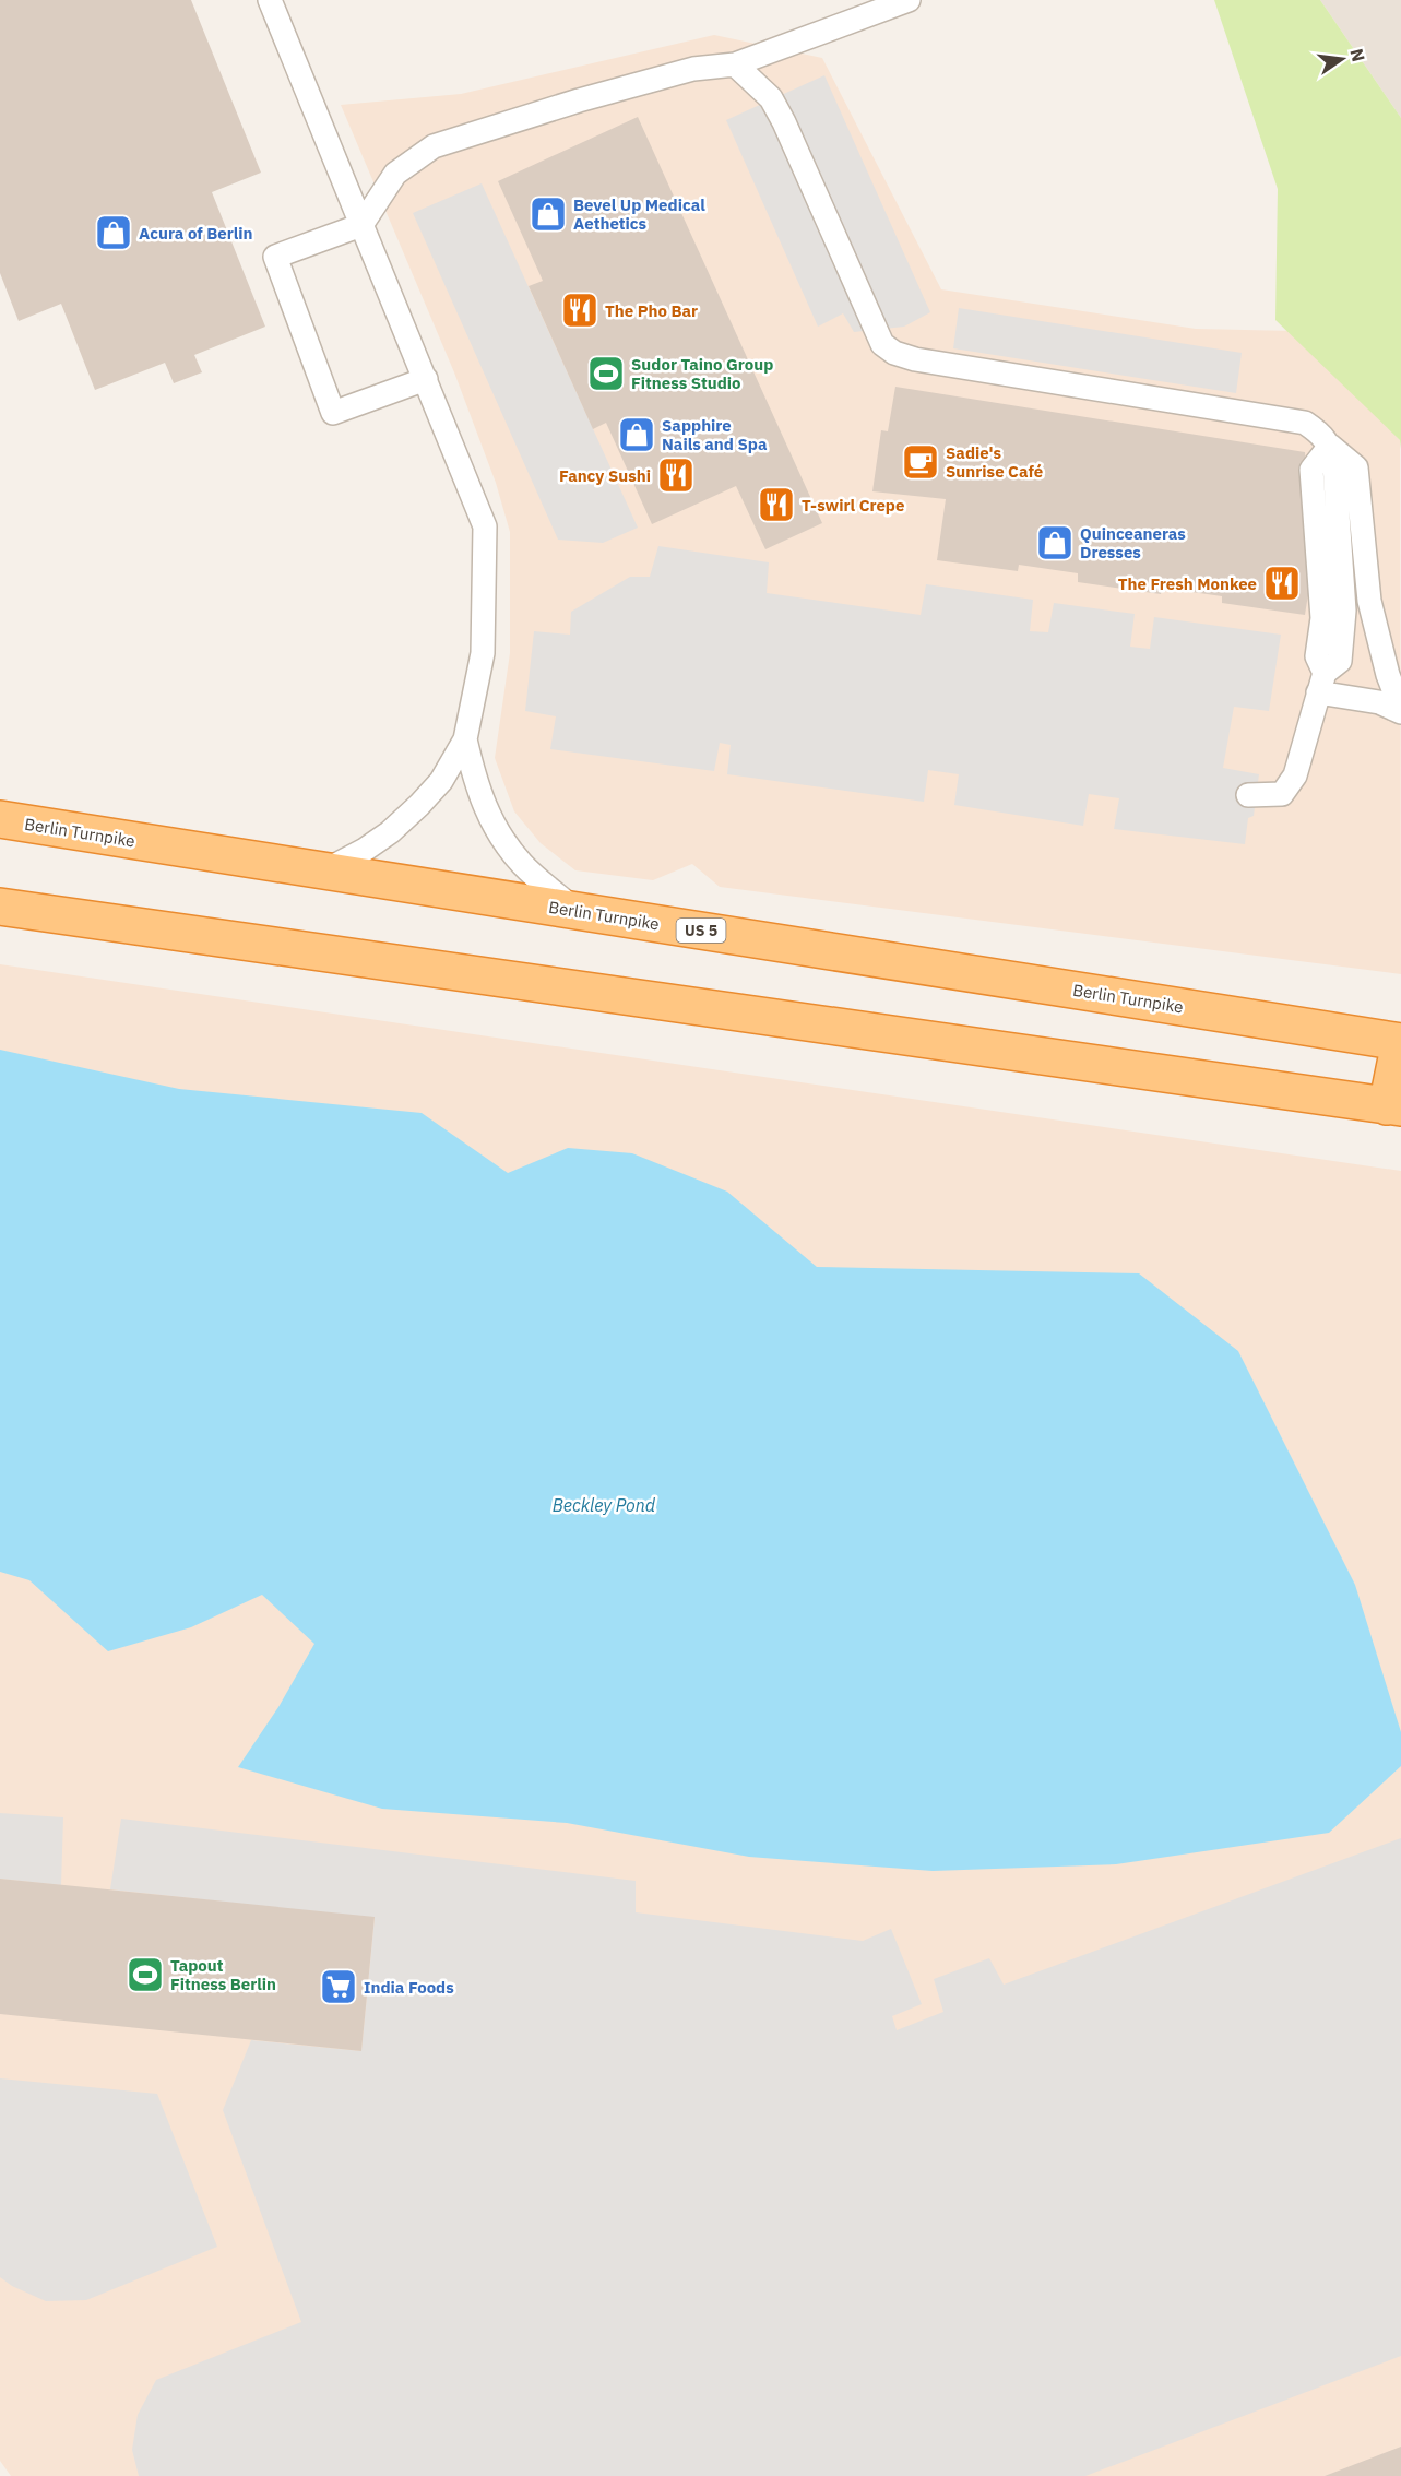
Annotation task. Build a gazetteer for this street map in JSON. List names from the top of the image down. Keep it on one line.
{"streets":{"highway":["Berlin Turnpike","US 5"]},"water":["Beckley Pond"],"places":{"shop":["Bevel Up Medical Aethetics","Acura of Berlin","Sapphire Nails and Spa","Quinceaneras Dresses"],"restaurant":["The Pho Bar","Fancy Sushi","T-swirl Crepe","The Fresh Monkee"],"sports":["Sudor Taino Group Fitness Studio","Tapout Fitness Berlin"],"cafe":["Sadie's Sunrise Café"],"supermarket":["India Foods"]},"north":"right"}
